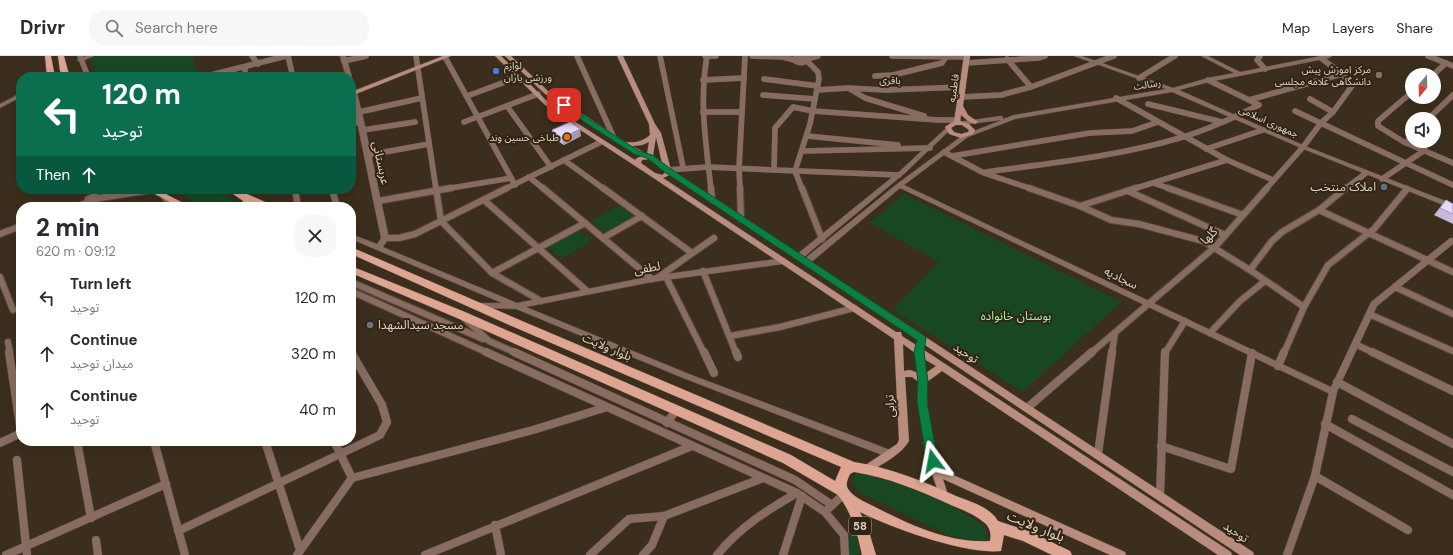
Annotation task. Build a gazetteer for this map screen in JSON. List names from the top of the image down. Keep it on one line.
{"streets":{"main road":["فاطمیه","بلوار ولایت","توحید","ترابی","58"],"street":["باقری","رسالت","جمهوری اسلامی","عربستانی","گلها","لطفی","سجادیه"]},"crossings":[["باقری","فاطمیه"],["رسالت","جمهوری اسلامی"],["رسالت","گلها"],["رسالت","سجادیه"],["رسالت","توحید"],["جمهوری اسلامی","گلها"],["گلها","سجادیه"],["گلها","توحید"],["لطفی","توحید"],["بلوار ولایت","ترابی"],["توحید","ترابی"]],"parks":["بوستان خانواده"],"places":["لوازم ورزشی یاران","مرکز اموزش پیش دانشگاهی علامه مجلسی","طباخی حسین وند","املاک منتخب","مسجد سیدالشهدا"],"north":"bottom","page":{"header":"Drivr","search":"Search here","nav":["Map","Layers","Share"],"turn":["120 m","توحید"],"then":"Then","heading":["2 min","620 m · 09:12"],"list":[{"name":"Turn left","note":"توحید","value":"120 m"},{"name":"Continue","note":"میدان توحید","value":"320 m"},{"name":"Continue","note":"توحید","value":"40 m"}]}}
